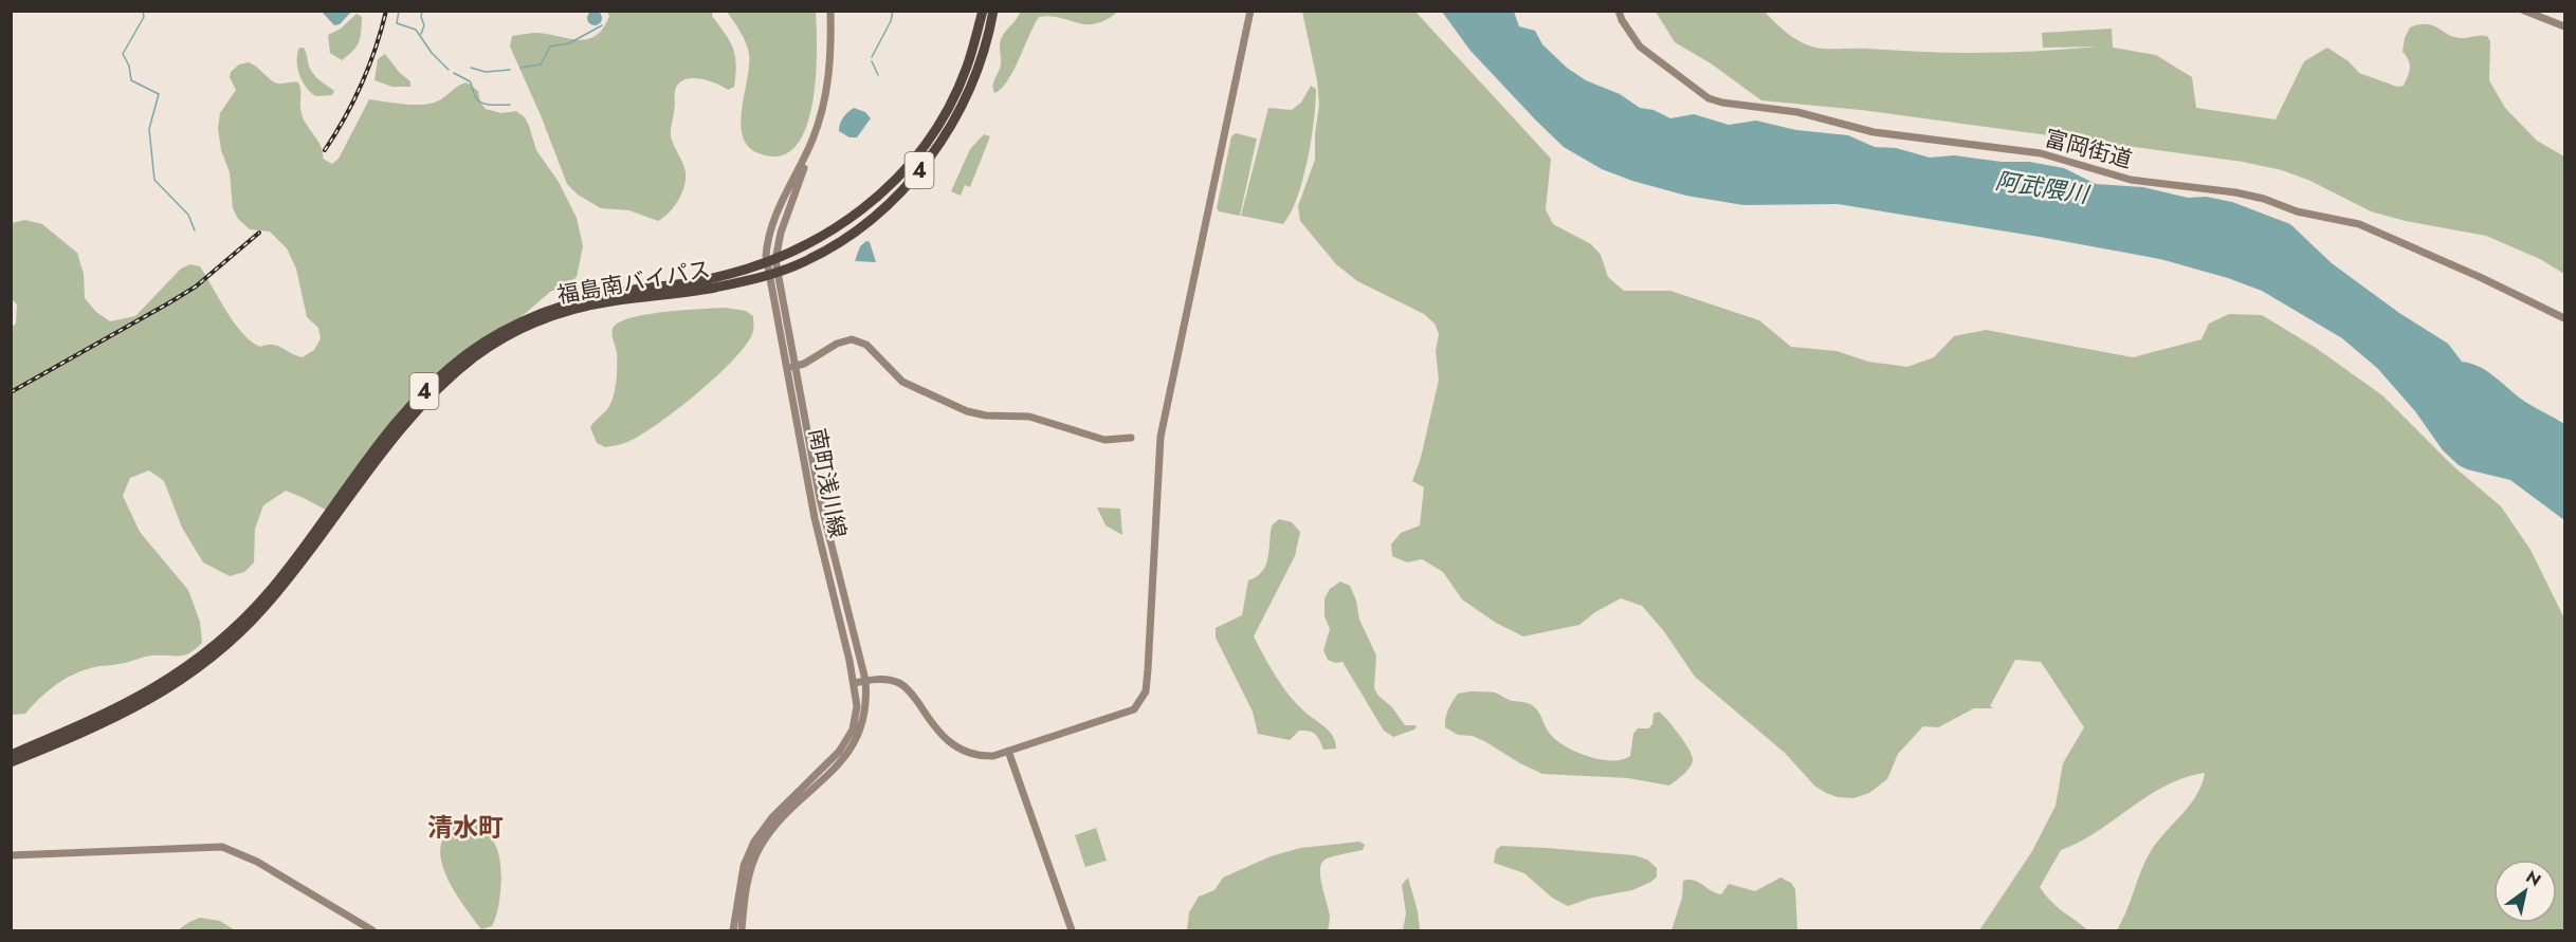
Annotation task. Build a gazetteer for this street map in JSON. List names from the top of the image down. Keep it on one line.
{"streets":{"highway":["4","福島南バイパス"],"street":["富岡街道","南町浅川線"]},"crossings":[["福島南バイパス","南町浅川線"]],"districts":["清水町"],"water":["阿武隈川"],"north":"top right"}
